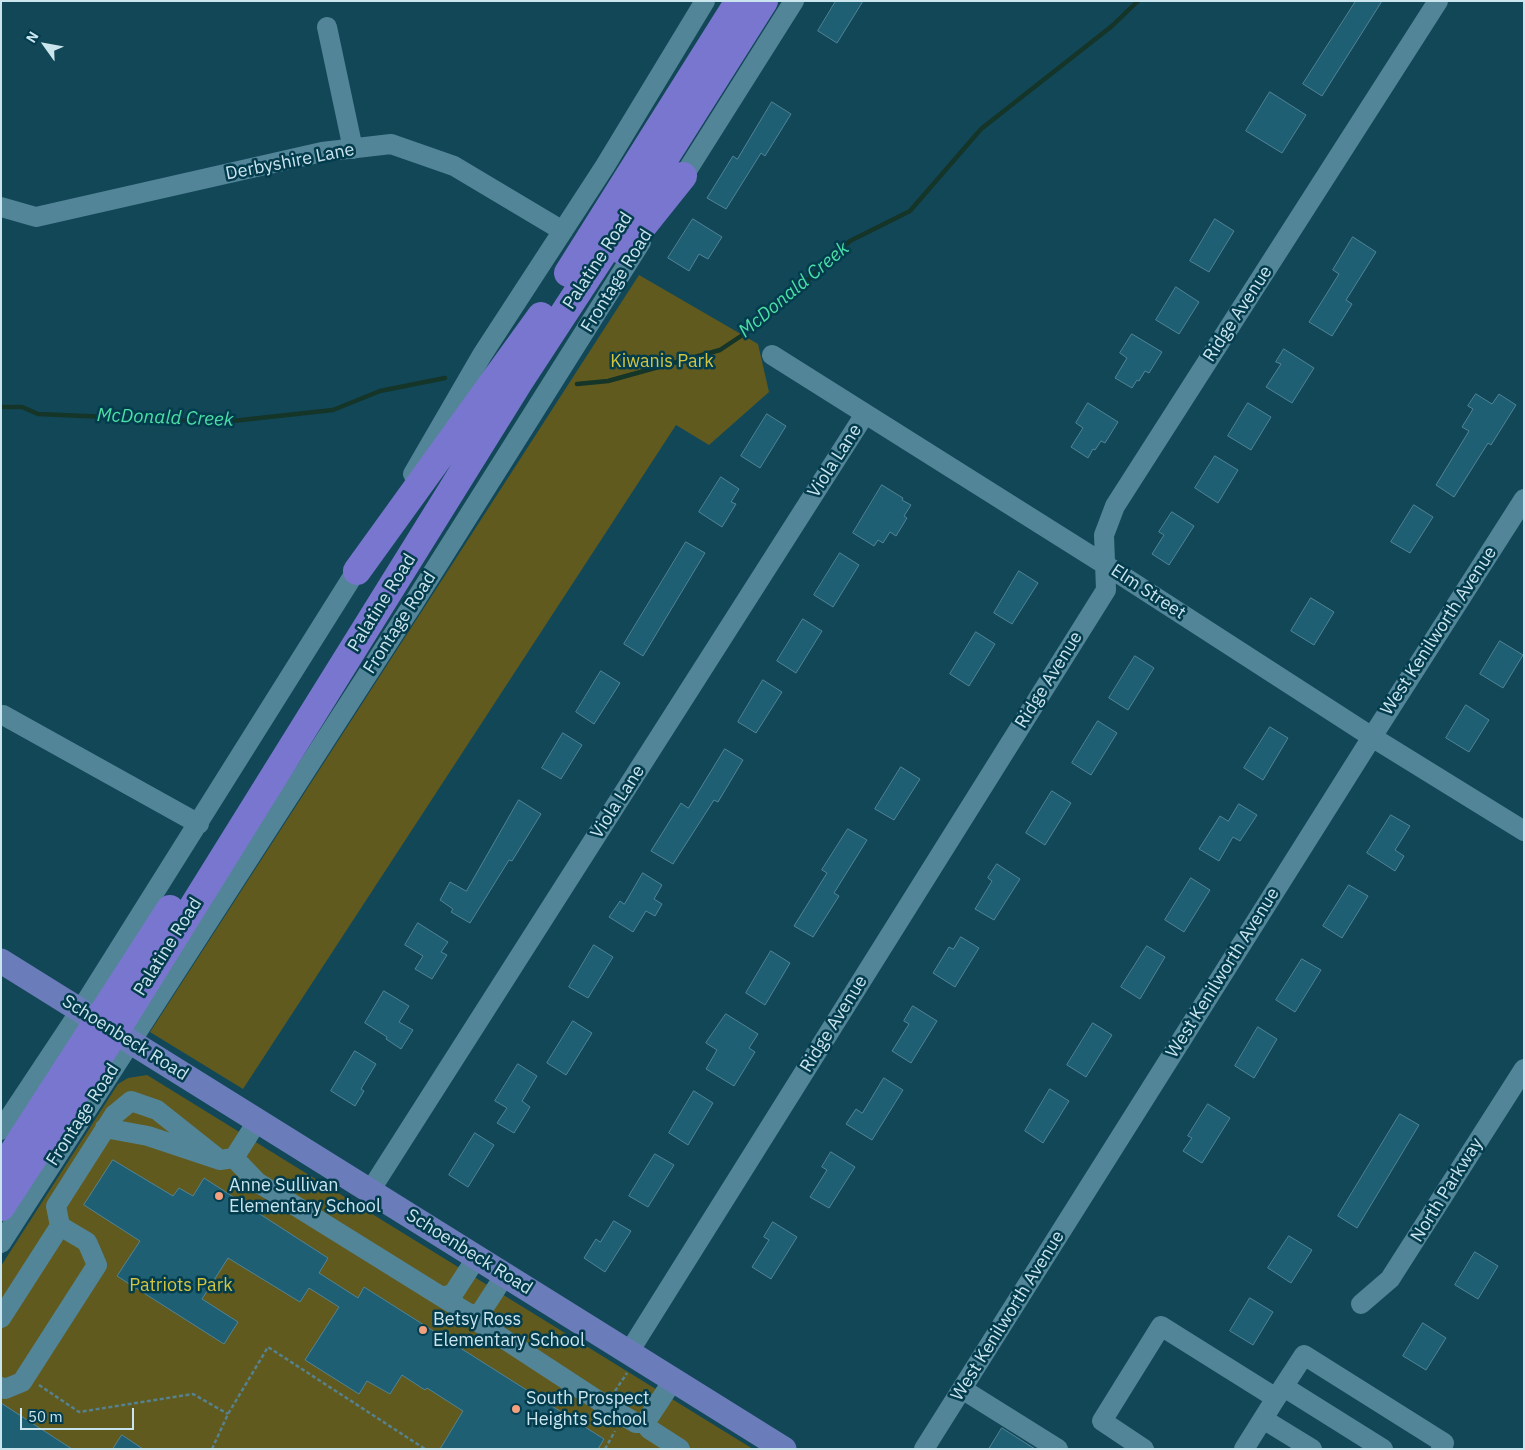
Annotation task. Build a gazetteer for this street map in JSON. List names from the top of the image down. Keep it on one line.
{"streets":{"highway":["Palatine Road"],"main road":["Schoenbeck Road"],"street":["Derbyshire Lane","Frontage Road","Ridge Avenue","Viola Lane","Elm Street","West Kenilworth Avenue","North Parkway"]},"crossings":[["Derbyshire Lane","Frontage Road"],["Palatine Road","Frontage Road"],["Palatine Road","Schoenbeck Road"],["Frontage Road","Schoenbeck Road"],["Ridge Avenue","Elm Street"],["Ridge Avenue","Schoenbeck Road"],["Viola Lane","Elm Street"],["Viola Lane","Schoenbeck Road"],["Elm Street","West Kenilworth Avenue"]],"water":["McDonald Creek"],"parks":["Kiwanis Park","Patriots Park"],"places":["Anne Sullivan Elementary School","Betsy Ross Elementary School","South Prospect Heights School"],"scale_bar":"50 m","north":"top left"}
